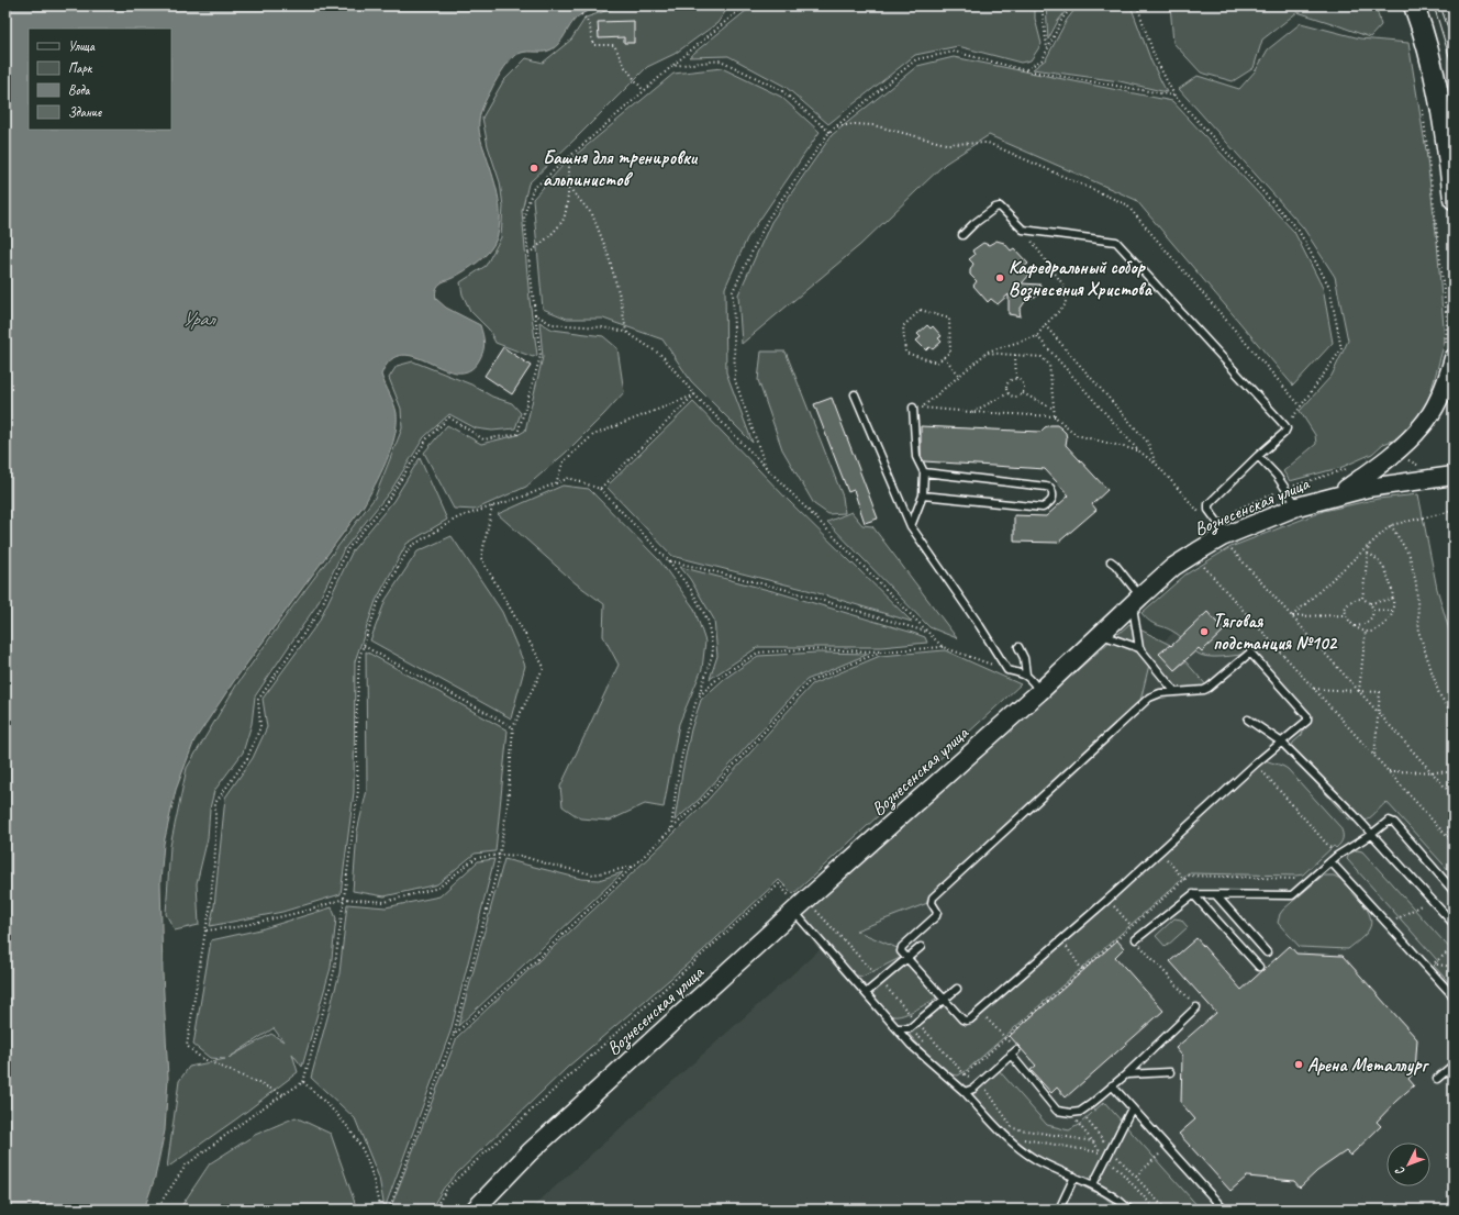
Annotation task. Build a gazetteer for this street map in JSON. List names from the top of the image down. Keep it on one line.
{"streets":{"main road":["Вознесенская улица"]},"water":["Урал"],"places":["Башня для тренировки альпинистов","Кафедральный собор Вознесения Христова","Тяговая подстанция №102","Арена Металлург"],"legend":["Улица","Парк","Вода","Здание"],"north":"bottom left"}
